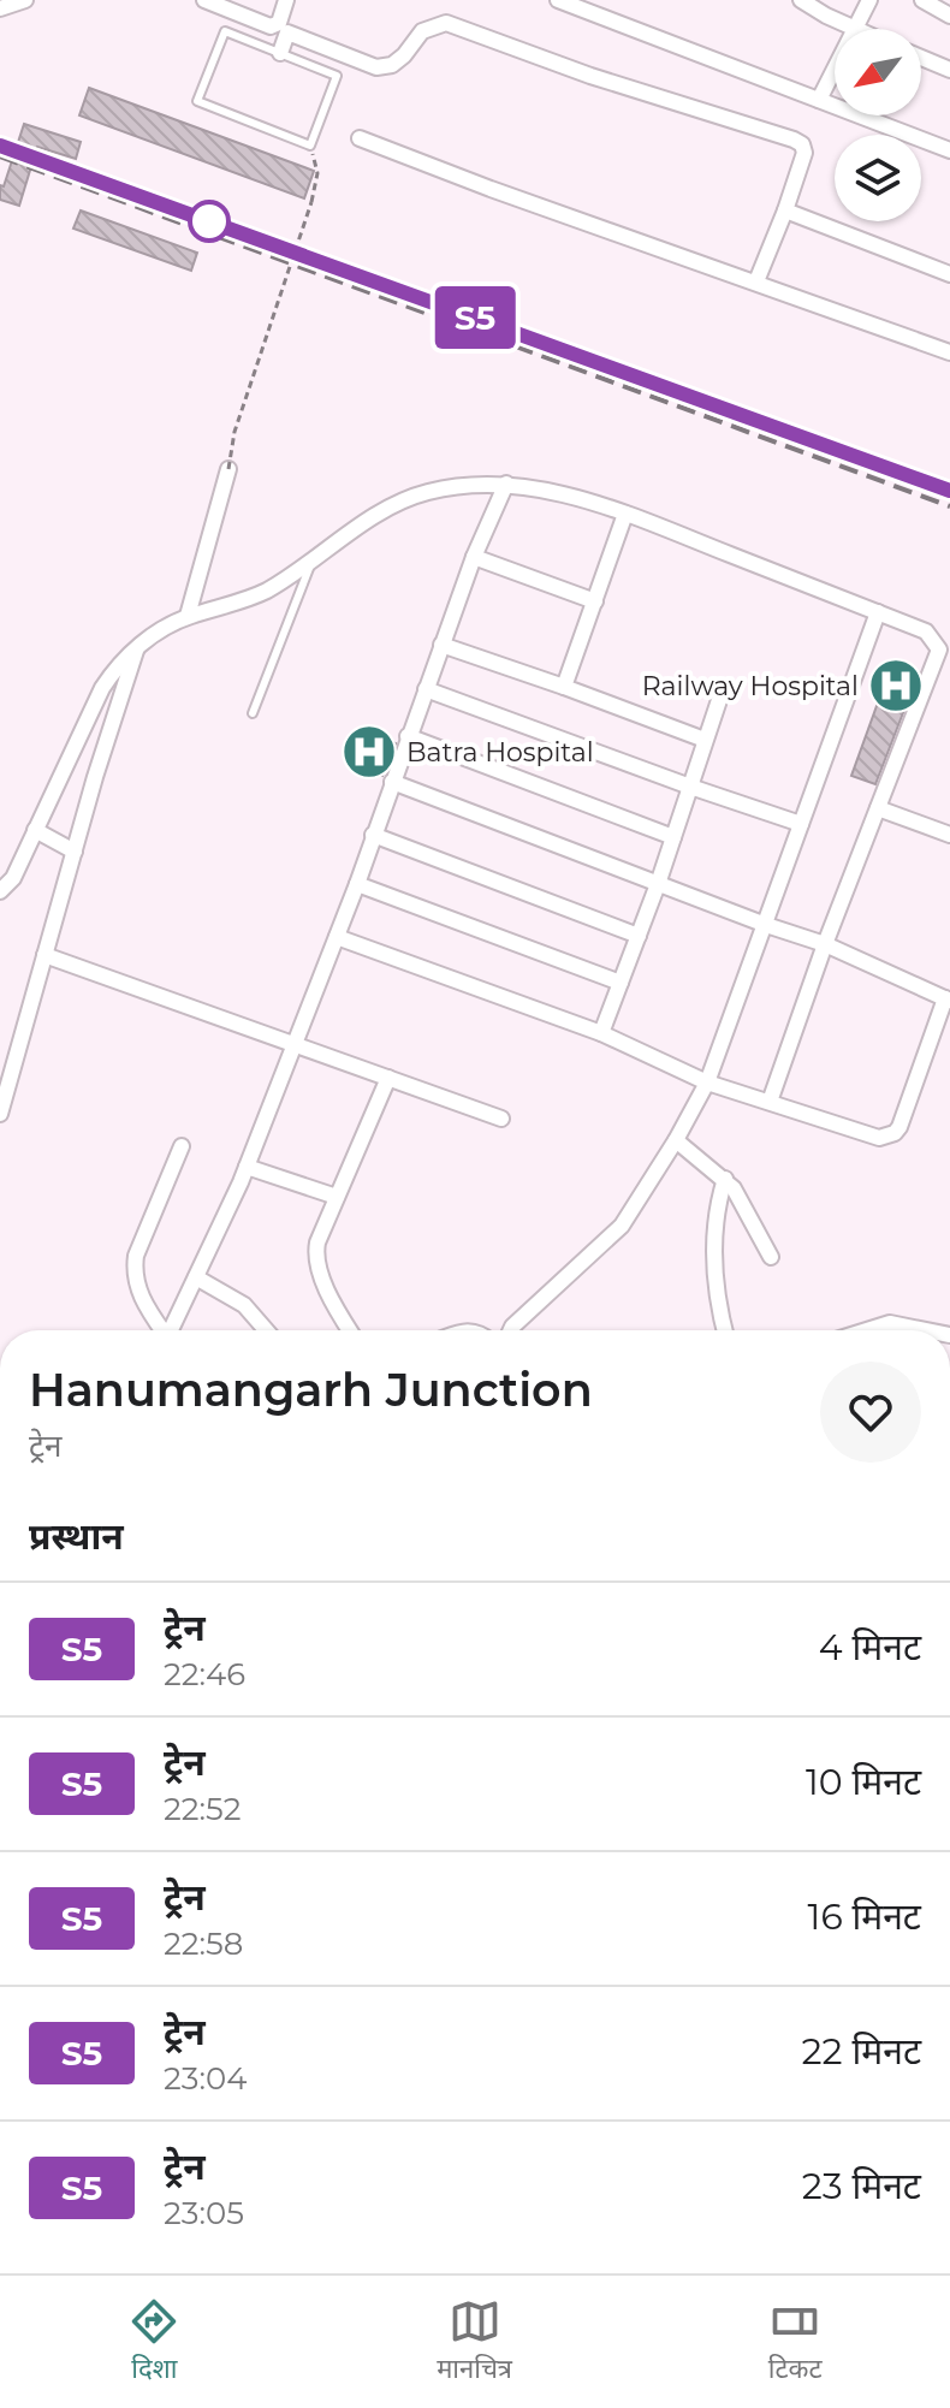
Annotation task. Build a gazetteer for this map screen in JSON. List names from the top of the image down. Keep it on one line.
{"places":{"hospital":["Railway Hospital","Batra Hospital"]},"north":"bottom left","page":{"on_map":"S5","heading":[["Hanumangarh Junction","ट्रेन"],"प्रस्थान"],"list":[{"mark":"S5","name":"ट्रेन","note":"22:46","value":"4 मिनट"},{"mark":"S5","name":"ट्रेन","note":"22:52","value":"10 मिनट"},{"mark":"S5","name":"ट्रेन","note":"22:58","value":"16 मिनट"},{"mark":"S5","name":"ट्रेन","note":"23:04","value":"22 मिनट"},{"mark":"S5","name":"ट्रेन","note":"23:05","value":"23 मिनट"}],"tabs":["दिशा","मानचित्र","टिकट"]}}
